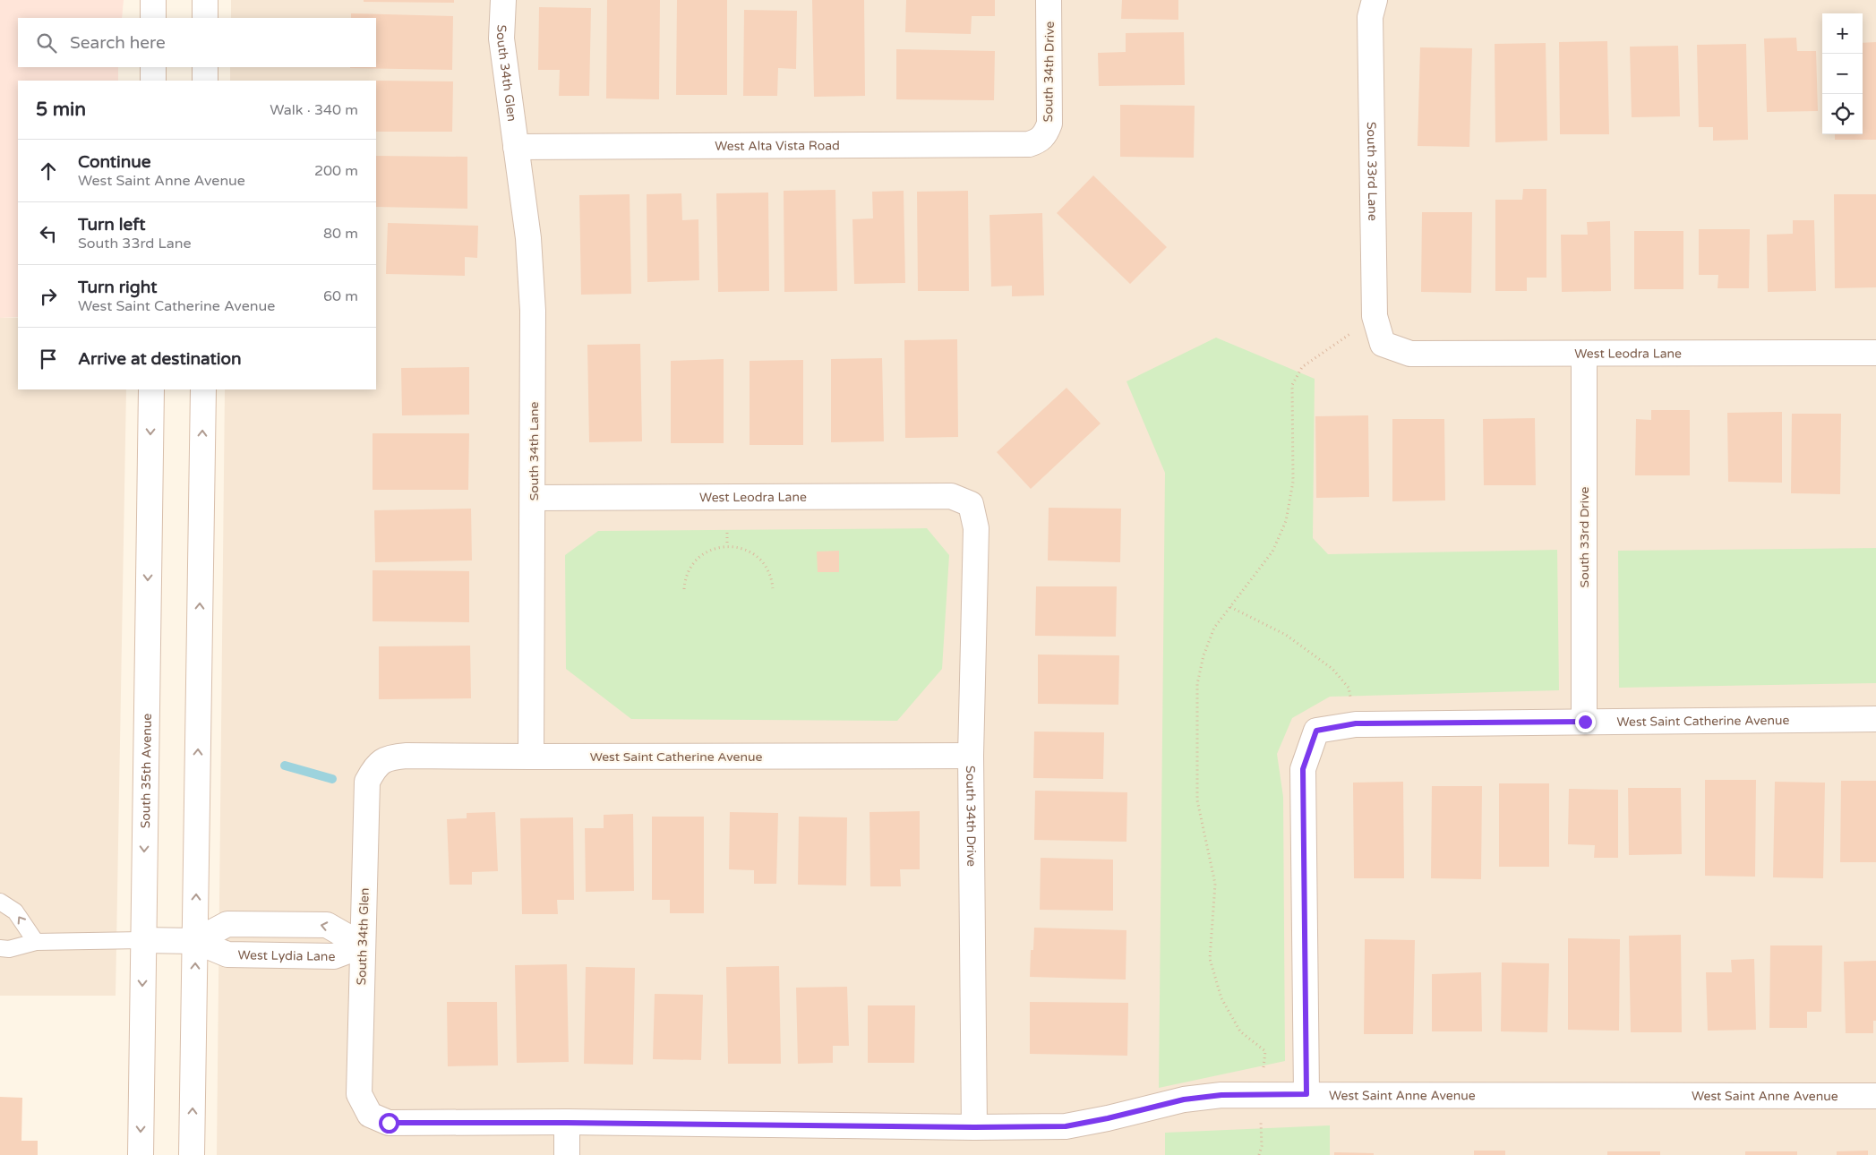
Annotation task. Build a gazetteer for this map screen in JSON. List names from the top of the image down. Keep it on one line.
{"streets":{"street":["South 34th Drive","South 34th Glen","West Alta Vista Road","South 33rd Lane","West Leodra Lane","South 34th Lane","South 33rd Drive","West Saint Catherine Avenue","South 35th Avenue","West Lydia Lane","West Saint Anne Avenue"]},"crossings":[["South 34th Drive","West Alta Vista Road"],["South 34th Drive","West Leodra Lane"],["South 34th Drive","West Saint Catherine Avenue"],["South 34th Drive","West Saint Anne Avenue"],["South 34th Glen","West Alta Vista Road"],["South 34th Glen","South 34th Lane"],["South 34th Glen","West Saint Catherine Avenue"],["South 34th Glen","West Lydia Lane"],["South 34th Glen","West Saint Anne Avenue"],["West Alta Vista Road","South 34th Lane"],["South 33rd Lane","West Leodra Lane"],["West Leodra Lane","South 34th Lane"],["West Leodra Lane","South 33rd Drive"],["South 34th Lane","West Saint Catherine Avenue"],["South 33rd Drive","West Saint Catherine Avenue"],["West Saint Catherine Avenue","West Saint Anne Avenue"],["South 35th Avenue","West Lydia Lane"]],"page":{"map_buttons":["+","−"],"search":"Search here","heading":["5 min","Walk · 340 m"],"list":[["Continue","West Saint Anne Avenue","200 m"],["Turn left","South 33rd Lane","80 m"],["Turn right","West Saint Catherine Avenue","60 m"],"Arrive at destination"]}}
